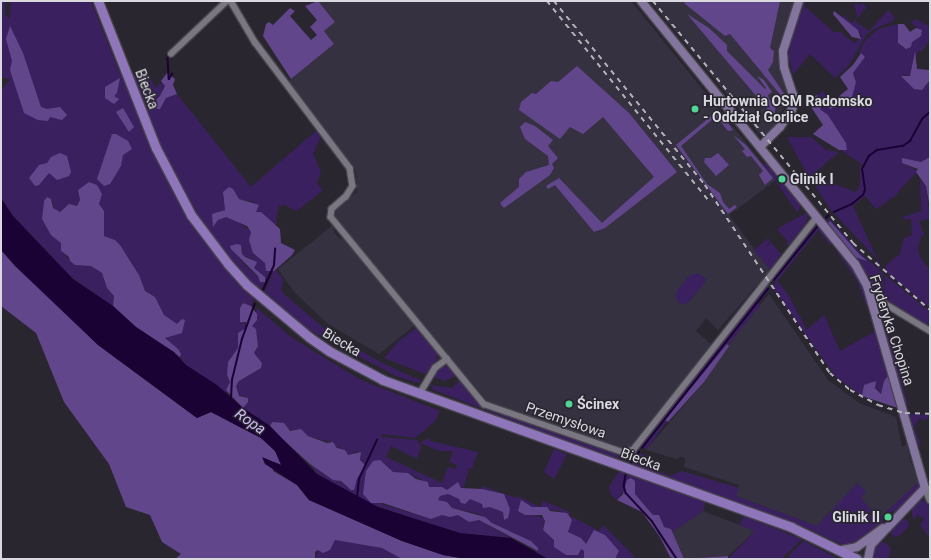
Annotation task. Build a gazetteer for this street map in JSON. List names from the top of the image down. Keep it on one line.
{"streets":{"main road":["Biecka"],"street":["Fryderyka Chopina","Przemysłowa"]},"crossings":[["Fryderyka Chopina","Przemysłowa"]],"water":["Ropa"],"places":["Hurtownia OSM Radomsko - Oddział Gorlice","Glinik I","Ścinex","Glinik II"]}
